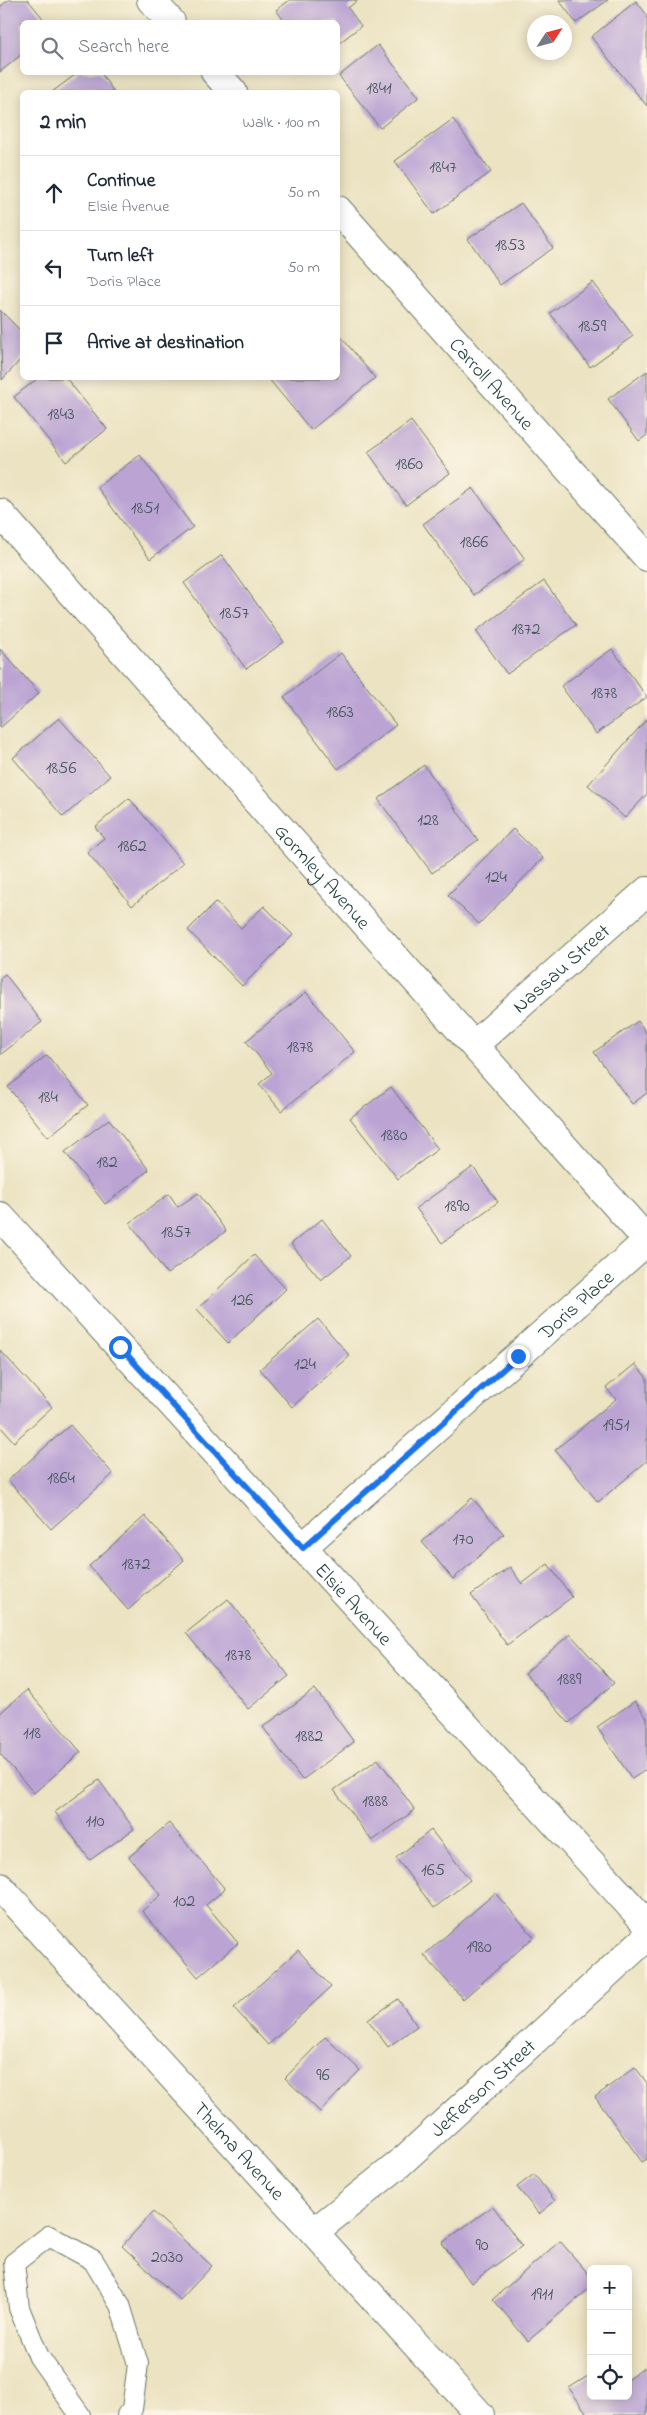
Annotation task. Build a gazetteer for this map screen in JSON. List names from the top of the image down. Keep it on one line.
{"streets":{"street":["Carroll Avenue","Gormley Avenue","Nassau Street","Doris Place","Elsie Avenue","Jefferson Street","Thelma Avenue"]},"crossings":[["Gormley Avenue","Nassau Street"],["Gormley Avenue","Doris Place"],["Doris Place","Elsie Avenue"],["Jefferson Street","Thelma Avenue"]],"house_numbers":["1841","1847","1853","1859","1843","1860","1851","1866","1857","1872","1878","1863","1856","128","1862","124","1878","184","1880","182","1890","1857","126","124","1951","1864","170","1872","1878","1889","118","1882","1888","110","165","102","1980","96","90","2030","1911"],"north":"top right","page":{"search":"Search here","heading":["2 min","Walk · 100 m"],"list":[["Continue","Elsie Avenue","50 m"],["Turn left","Doris Place","50 m"],"Arrive at destination"],"map_buttons":["+","−"]}}
